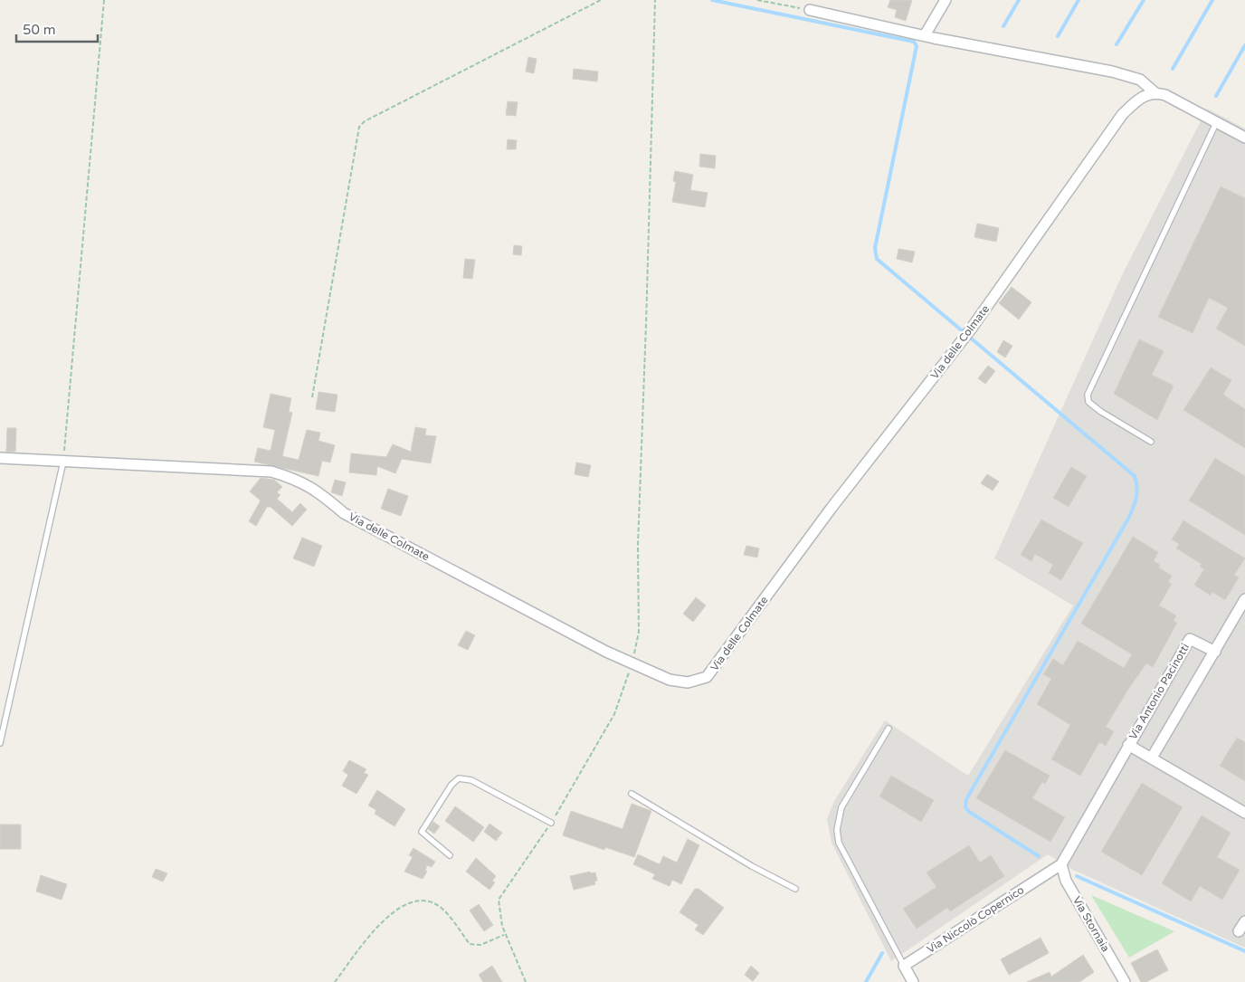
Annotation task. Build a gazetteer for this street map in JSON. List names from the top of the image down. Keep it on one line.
{"streets":{"street":["Via delle Colmate","Via Antonio Pacinotti","Via Niccolò Copernico","Via Stornaia"]},"crossings":[["Via Antonio Pacinotti","Via Niccolò Copernico"],["Via Antonio Pacinotti","Via Stornaia"],["Via Niccolò Copernico","Via Stornaia"]],"scale_bar":"50 m"}
